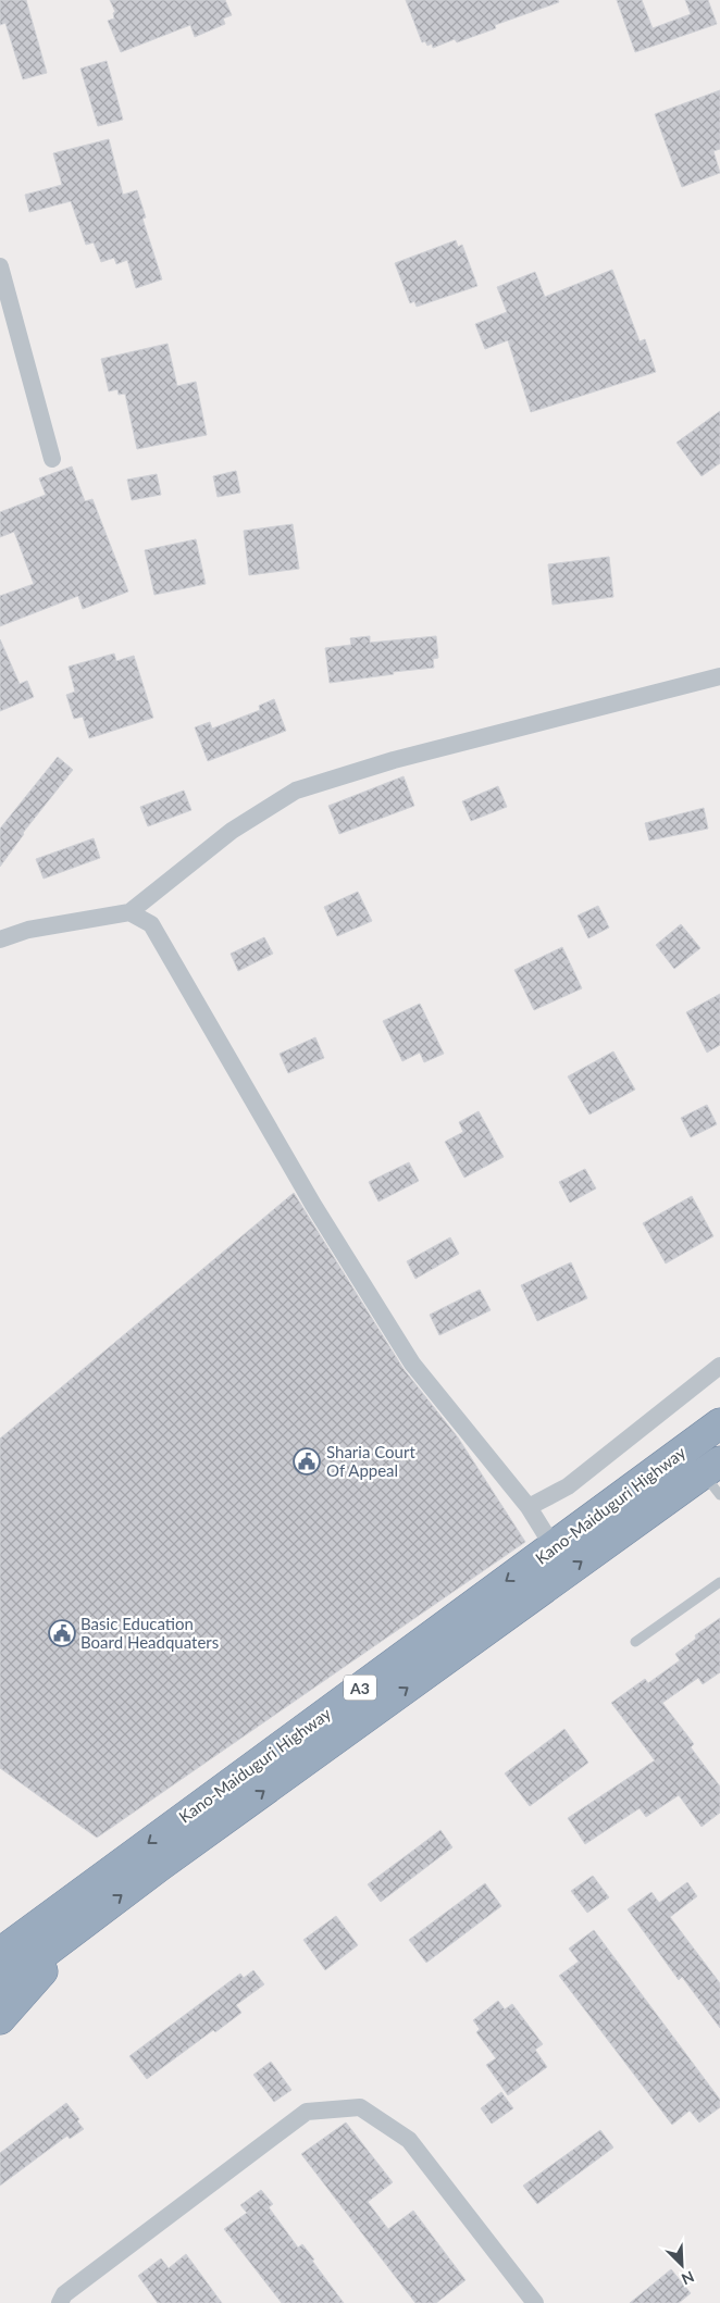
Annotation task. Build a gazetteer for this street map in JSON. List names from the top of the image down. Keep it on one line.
{"streets":{"highway":["Kano-Maiduguri Highway","A3"]},"crossings":[["Kano-Maiduguri Highway","A3"]],"places":{"public building":["Sharia Court Of Appeal","Basic Education Board Headquaters"]},"north":"bottom right"}
